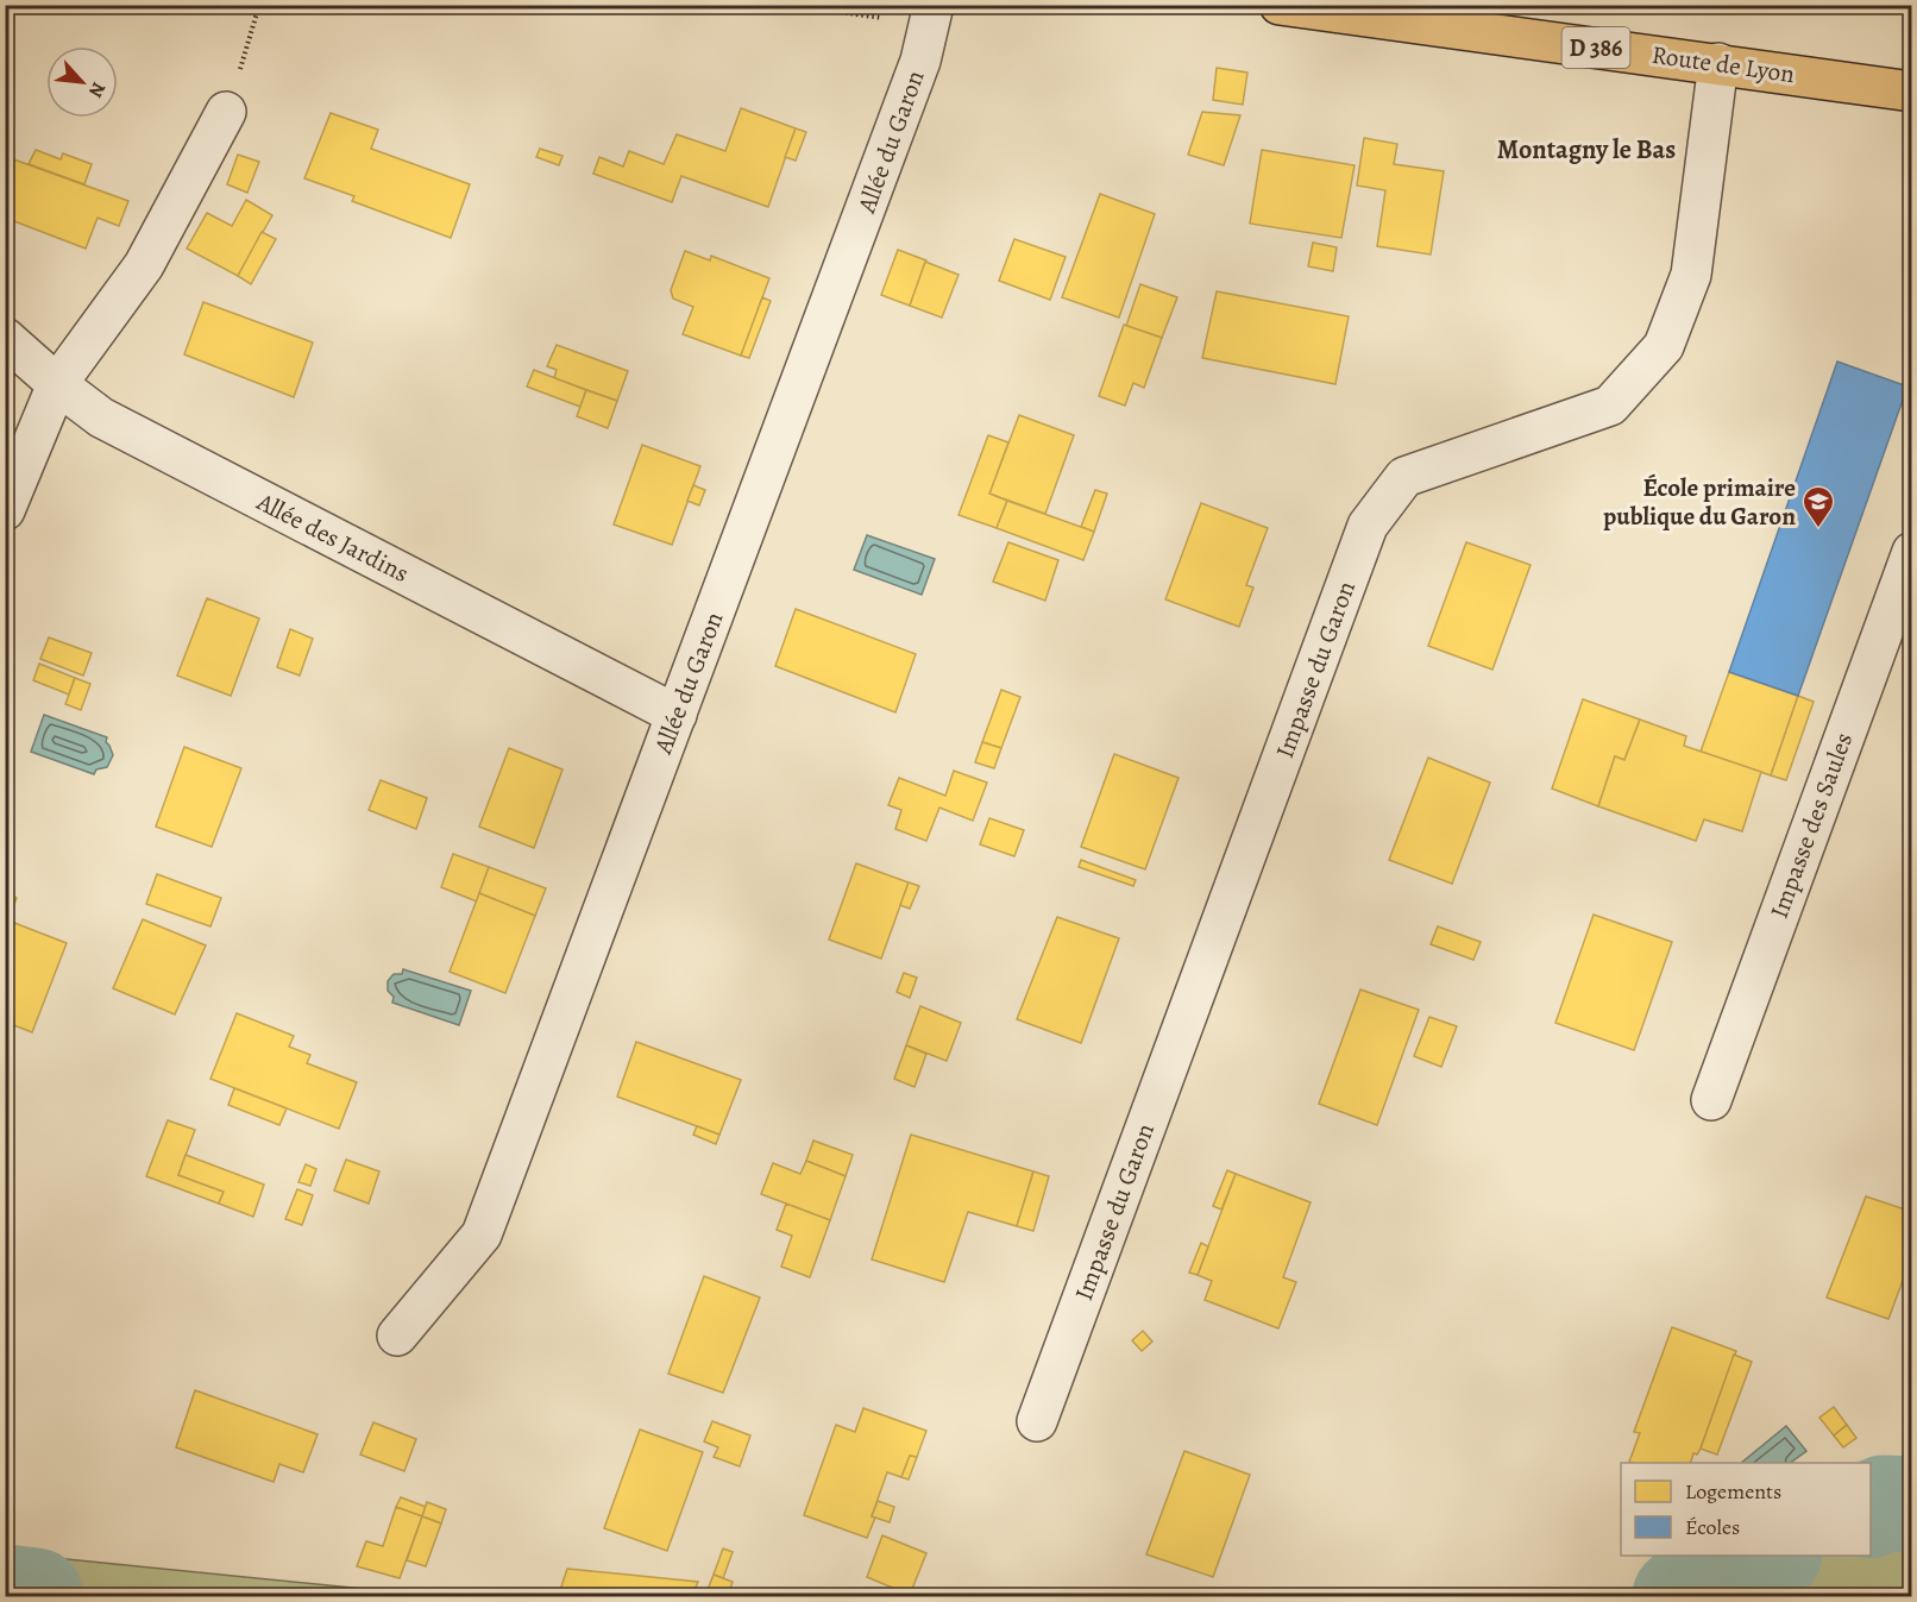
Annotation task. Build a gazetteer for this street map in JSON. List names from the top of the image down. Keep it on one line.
{"streets":{"main road":["D 386","Route de Lyon"],"street":["Allée du Garon","Allée des Jardins","Impasse du Garon","Impasse des Saules"]},"crossings":[["Route de Lyon","Impasse du Garon"],["Allée du Garon","Allée des Jardins"]],"districts":["Montagny le Bas"],"places":{"school or university":["École primaire publique du Garon"]},"legend":["Logements","Écoles"],"north":"bottom right"}
